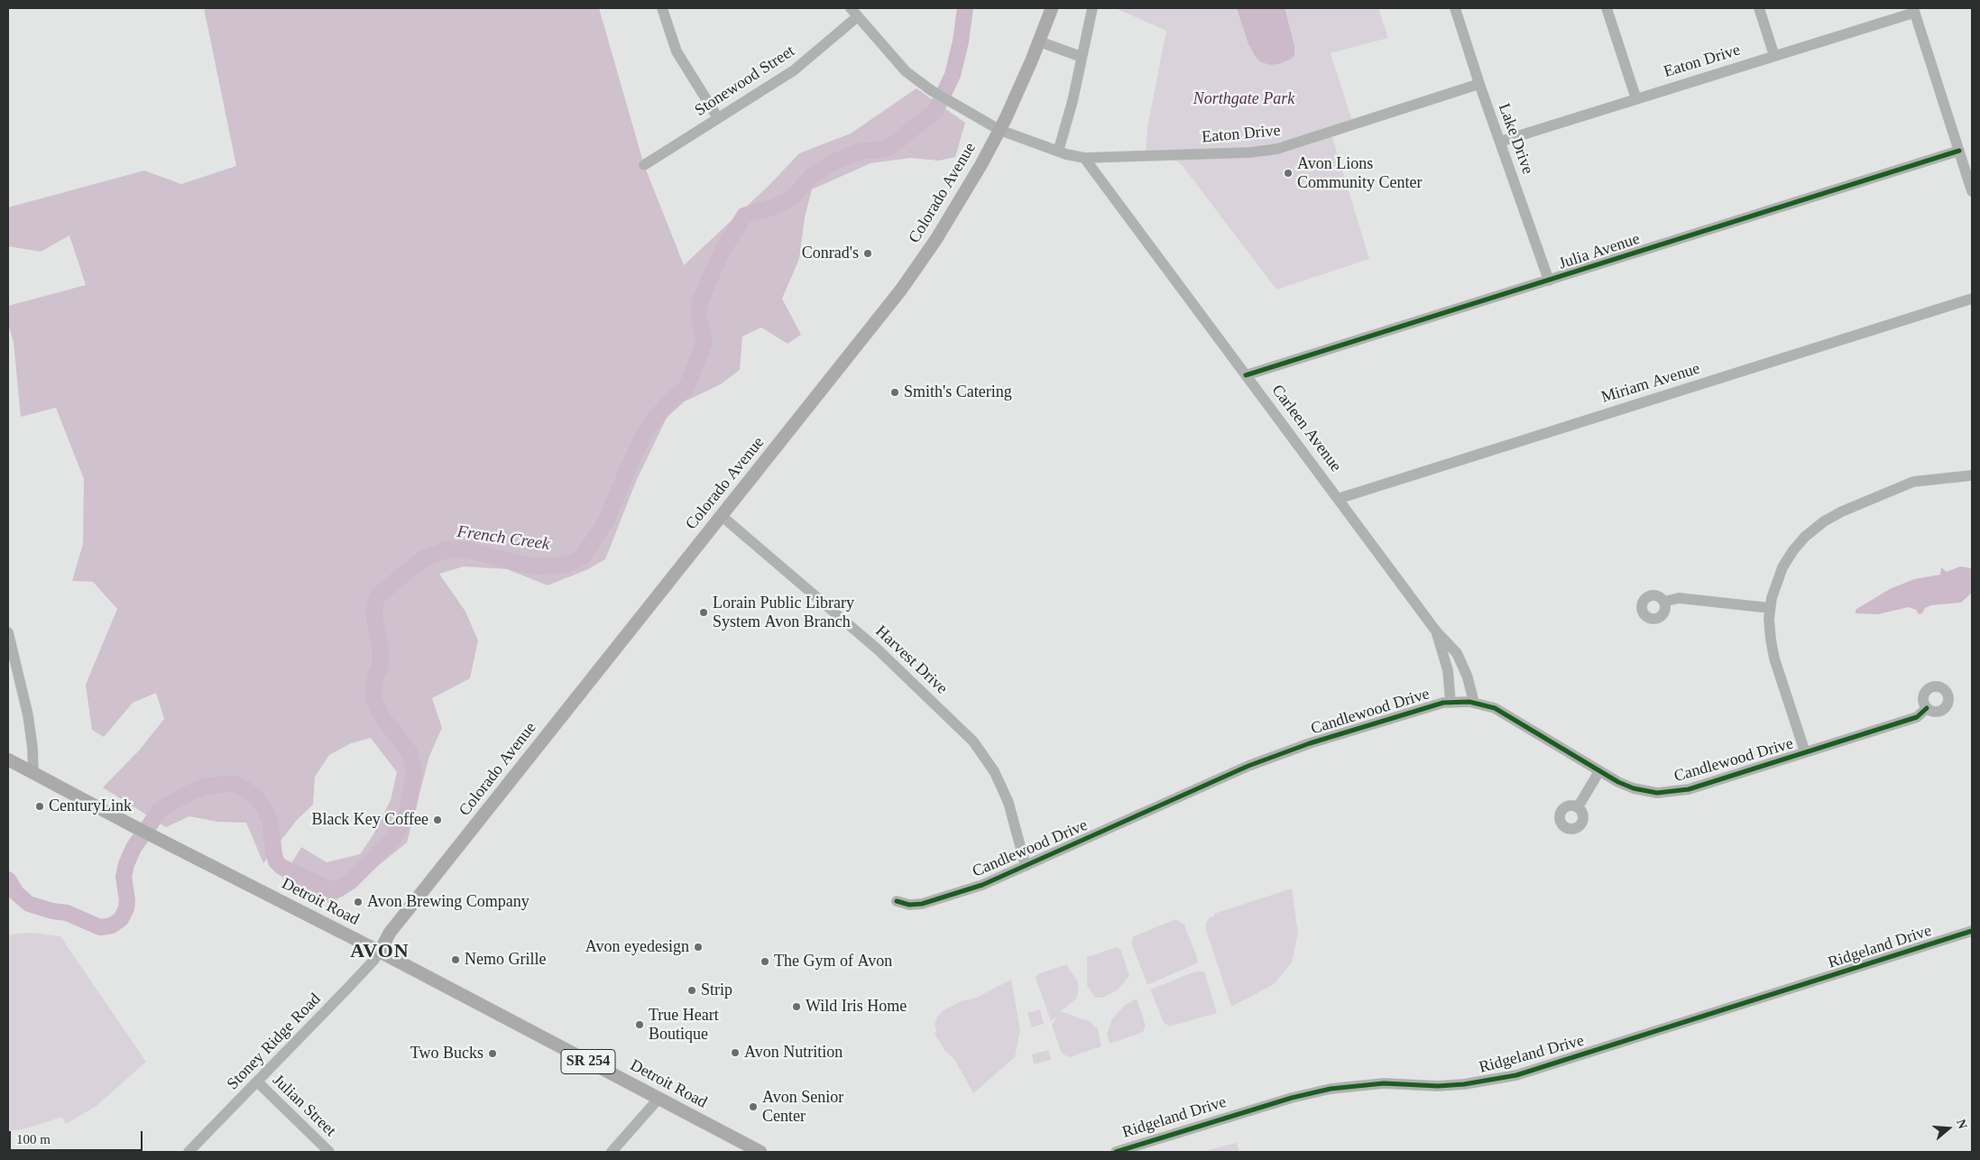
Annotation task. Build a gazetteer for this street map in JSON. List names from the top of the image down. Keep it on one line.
{"streets":{"main road":["Colorado Avenue","Detroit Road","SR 254"],"street":["Eaton Drive","Stonewood Street","Lake Drive","Julia Avenue","Miriam Avenue","Carleen Avenue","Harvest Drive","Candlewood Drive","Ridgeland Drive","Stoney Ridge Road","Julian Street"]},"crossings":[["Eaton Drive","Stonewood Street"],["Eaton Drive","Lake Drive"],["Eaton Drive","Colorado Avenue"],["Eaton Drive","Carleen Avenue"],["Lake Drive","Julia Avenue"],["Colorado Avenue","Harvest Drive"],["Colorado Avenue","Detroit Road"],["Colorado Avenue","Stoney Ridge Road"],["Julia Avenue","Carleen Avenue"],["Miriam Avenue","Carleen Avenue"],["Carleen Avenue","Candlewood Drive"],["Harvest Drive","Candlewood Drive"],["Detroit Road","Stoney Ridge Road"],["Stoney Ridge Road","Julian Street"]],"districts":["AVON"],"water":["French Creek"],"parks":["Northgate Park"],"places":["Avon Lions Community Center","Conrad's","Smith's Catering","Lorain Public Library System Avon Branch","CenturyLink","Black Key Coffee","Avon Brewing Company","Avon eyedesign","Nemo Grille","The Gym of Avon","Strip","Wild Iris Home","True Heart Boutique","Avon Nutrition","Two Bucks","Avon Senior Center"],"scale_bar":"100 m","north":"right"}
